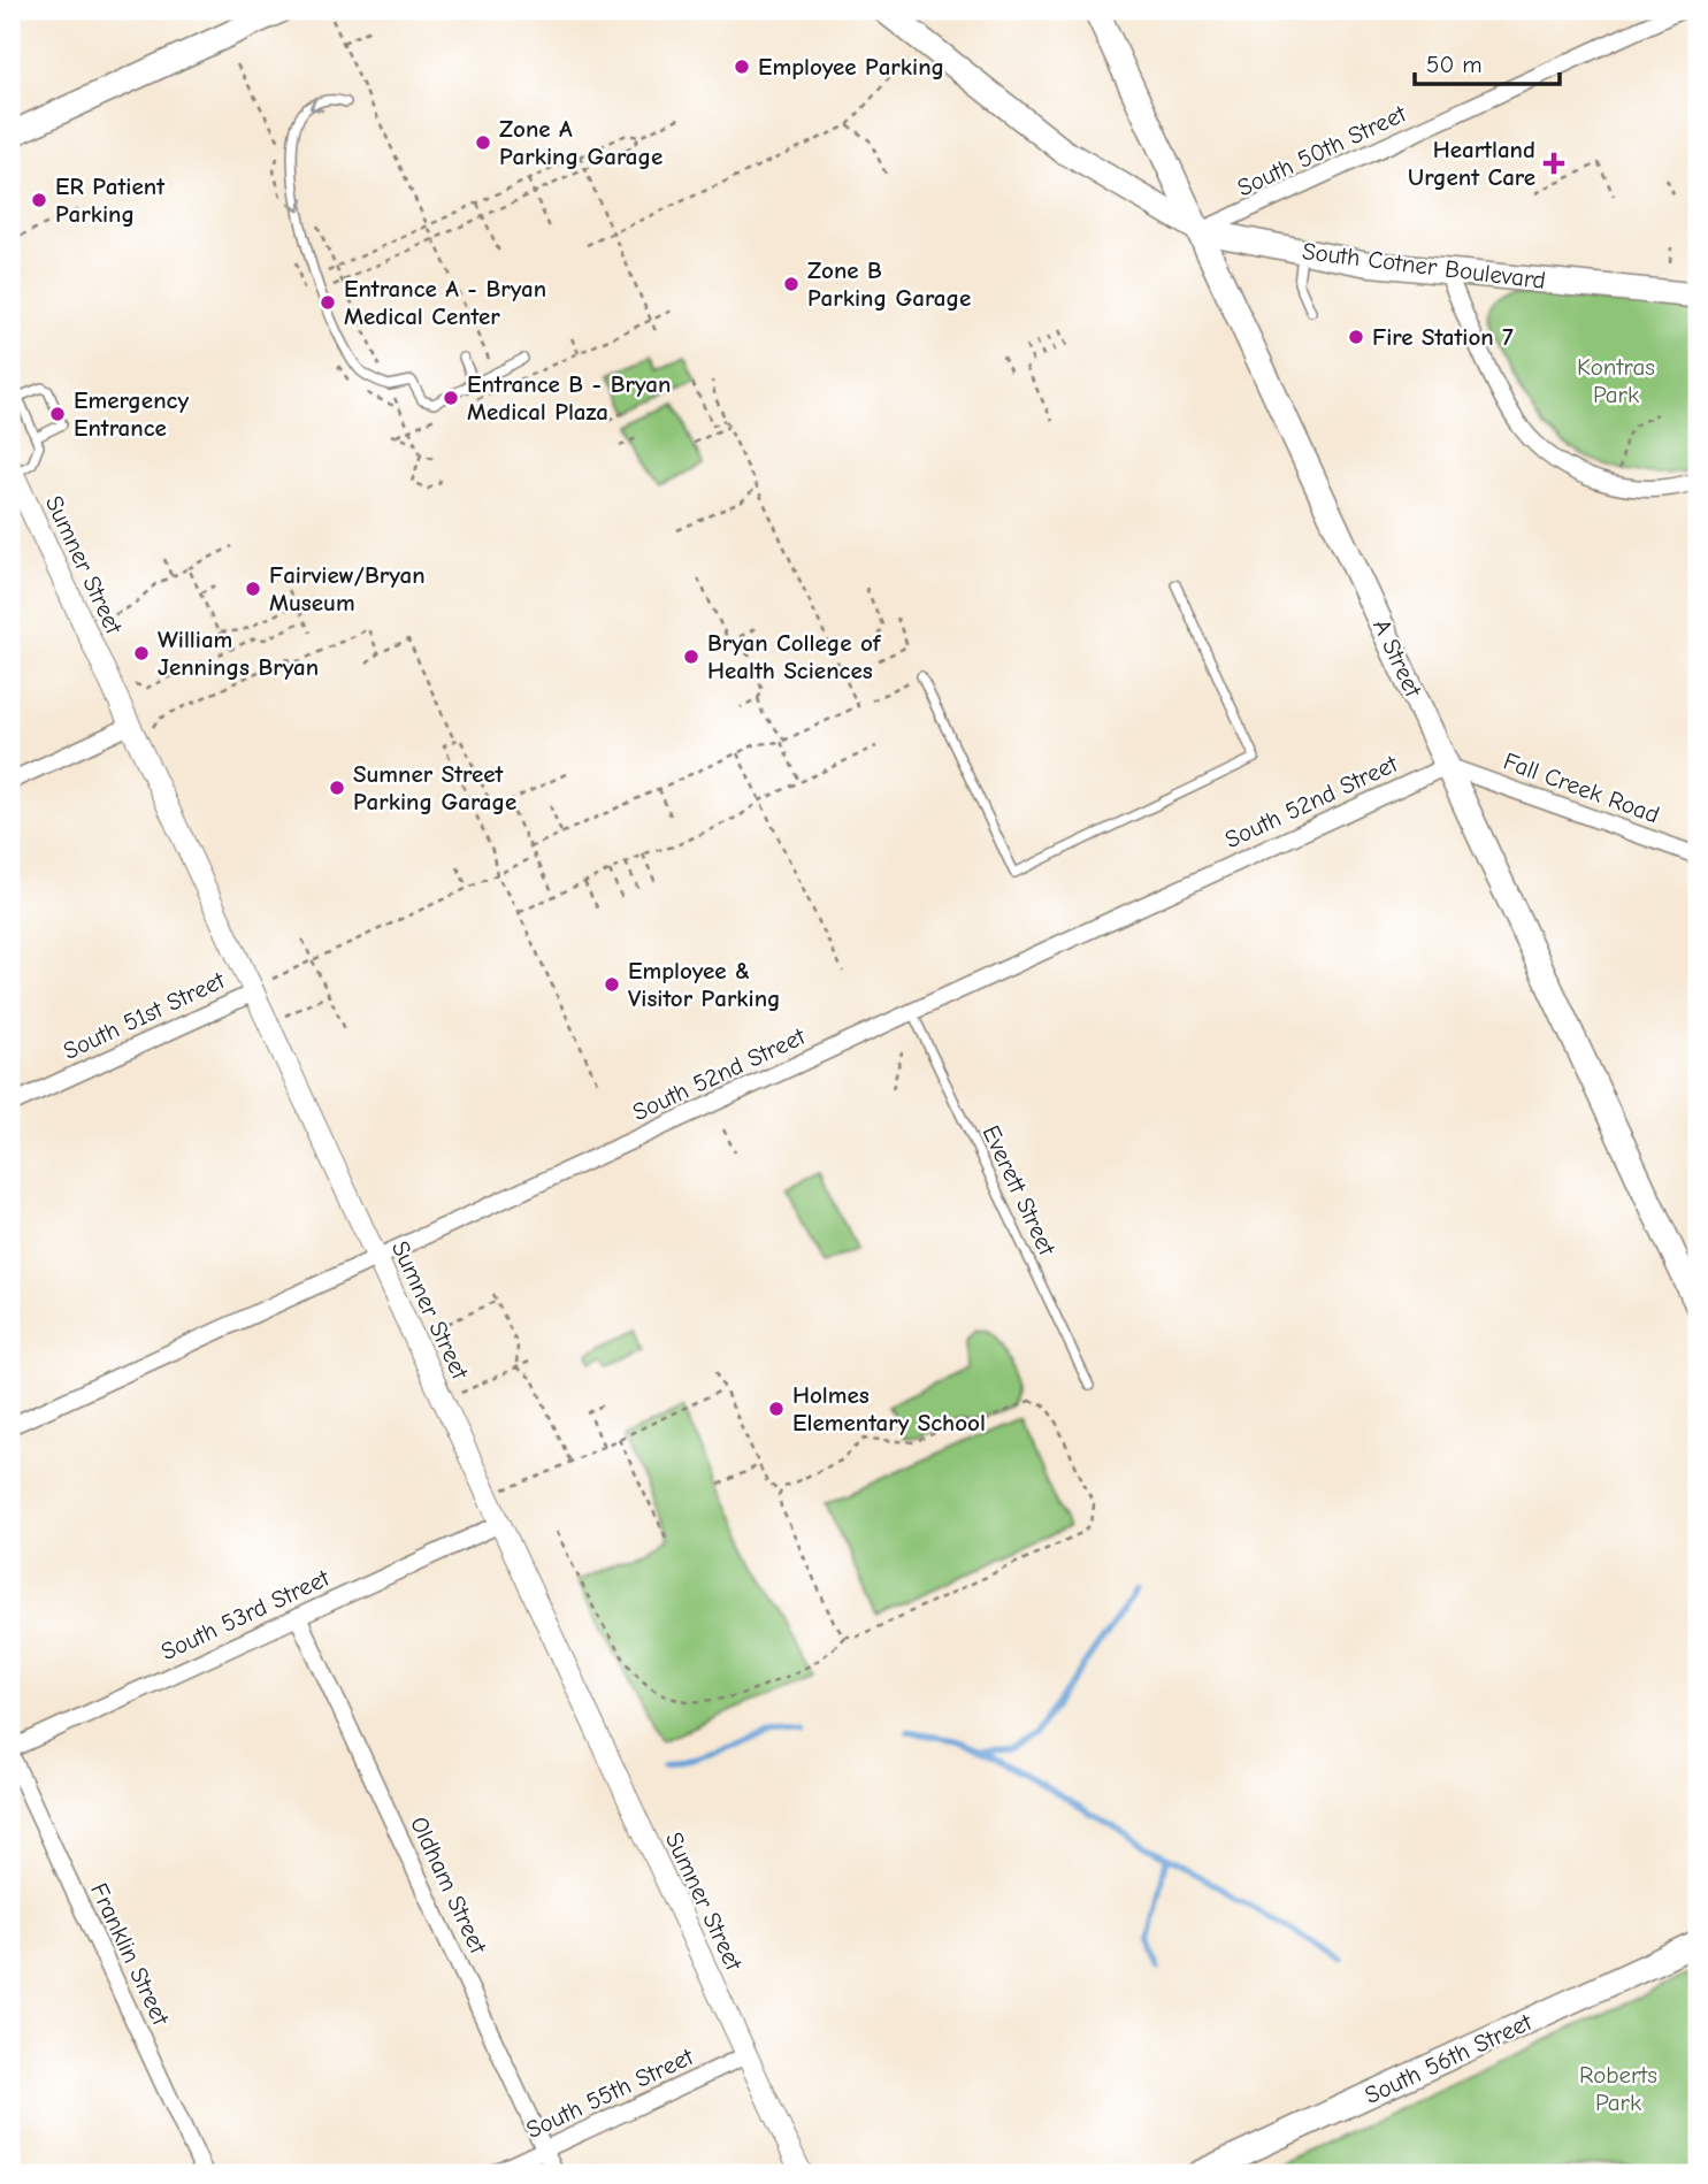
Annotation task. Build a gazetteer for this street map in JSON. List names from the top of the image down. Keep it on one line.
{"streets":{"main road":["South Cotner Boulevard","A Street","South 56th Street"],"street":["South 50th Street","Sumner Street","Fall Creek Road","South 52nd Street","South 51st Street","South 53rd Street","Oldham Street","Franklin Street","South 55th Street"],"lane":["Everett Street"]},"crossings":[["South 50th Street","South Cotner Boulevard"],["South 50th Street","A Street"],["South Cotner Boulevard","A Street"],["Sumner Street","South 52nd Street"],["Sumner Street","South 51st Street"],["Sumner Street","South 53rd Street"],["Sumner Street","South 55th Street"],["A Street","Fall Creek Road"],["A Street","South 52nd Street"],["Fall Creek Road","South 52nd Street"],["South 52nd Street","Everett Street"],["South 53rd Street","Oldham Street"],["South 53rd Street","Franklin Street"],["Oldham Street","South 55th Street"]],"parks":["Kontras Park","Roberts Park"],"places":{"other":["Employee Parking","Zone A Parking Garage","ER Patient Parking","Zone B Parking Garage","Entrance A - Bryan Medical Center","Fire Station 7","Entrance B - Bryan Medical Plaza","Emergency Entrance","Fairview/Bryan Museum","William Jennings Bryan","Bryan College of Health Sciences","Sumner Street Parking Garage","Employee & Visitor Parking","Holmes Elementary School"],"health":["Heartland Urgent Care"]},"scale_bar":"50 m"}
